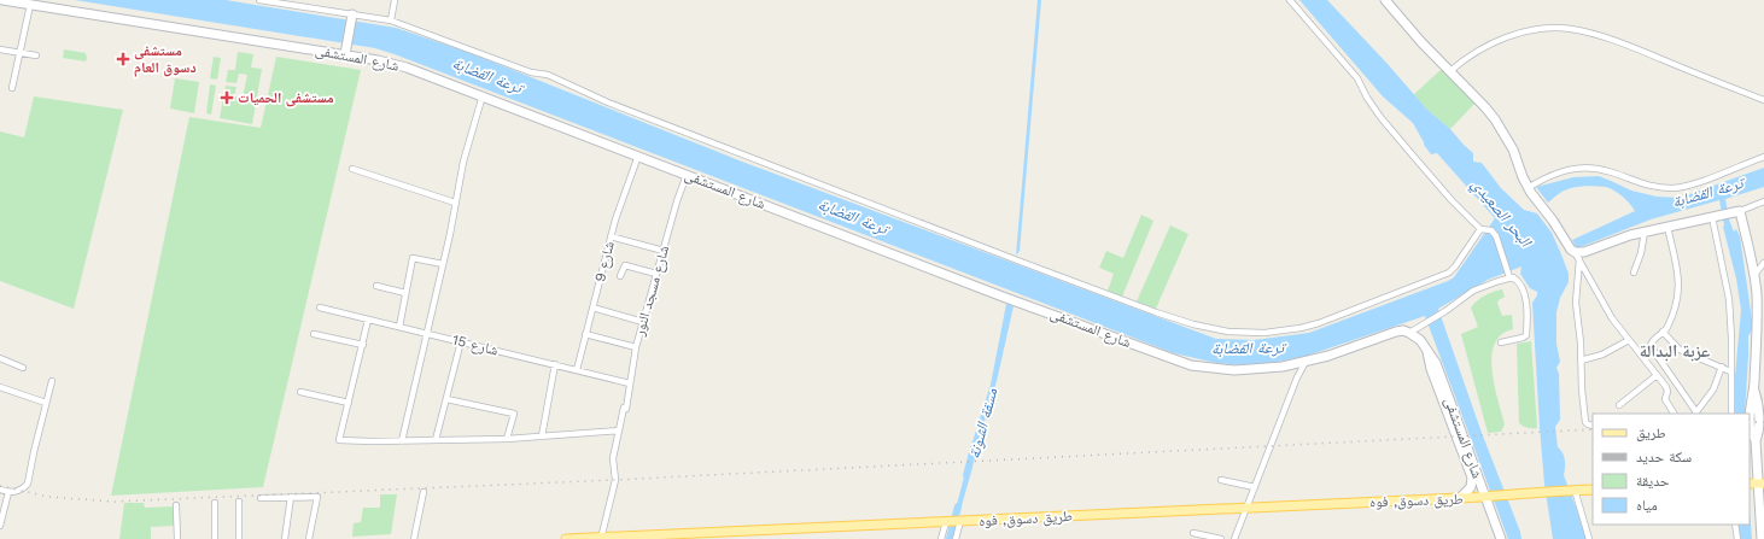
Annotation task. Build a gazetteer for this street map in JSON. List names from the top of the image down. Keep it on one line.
{"streets":{"main road":["شارع المستشفى","طريق دسوق, فوه"],"street":["شارع 9","شارع مسجد النور","شارع 15"]},"crossings":[["شارع المستشفى","شارع 9"],["شارع المستشفى","شارع مسجد النور"],["شارع المستشفى","طريق دسوق, فوه"],["شارع 9","شارع 15"],["شارع مسجد النور","شارع 15"],["شارع مسجد النور","طريق دسوق, فوه"]],"districts":["عزبة البدالة"],"water":["ترعة القضابة","البحر الصعيدي","مسقة الشونة"],"places":{"health":["مستشفى دسوق العام","مستشفى الحميات"]},"legend":["طريق","سكة حديد","حديقة","مياه"]}
